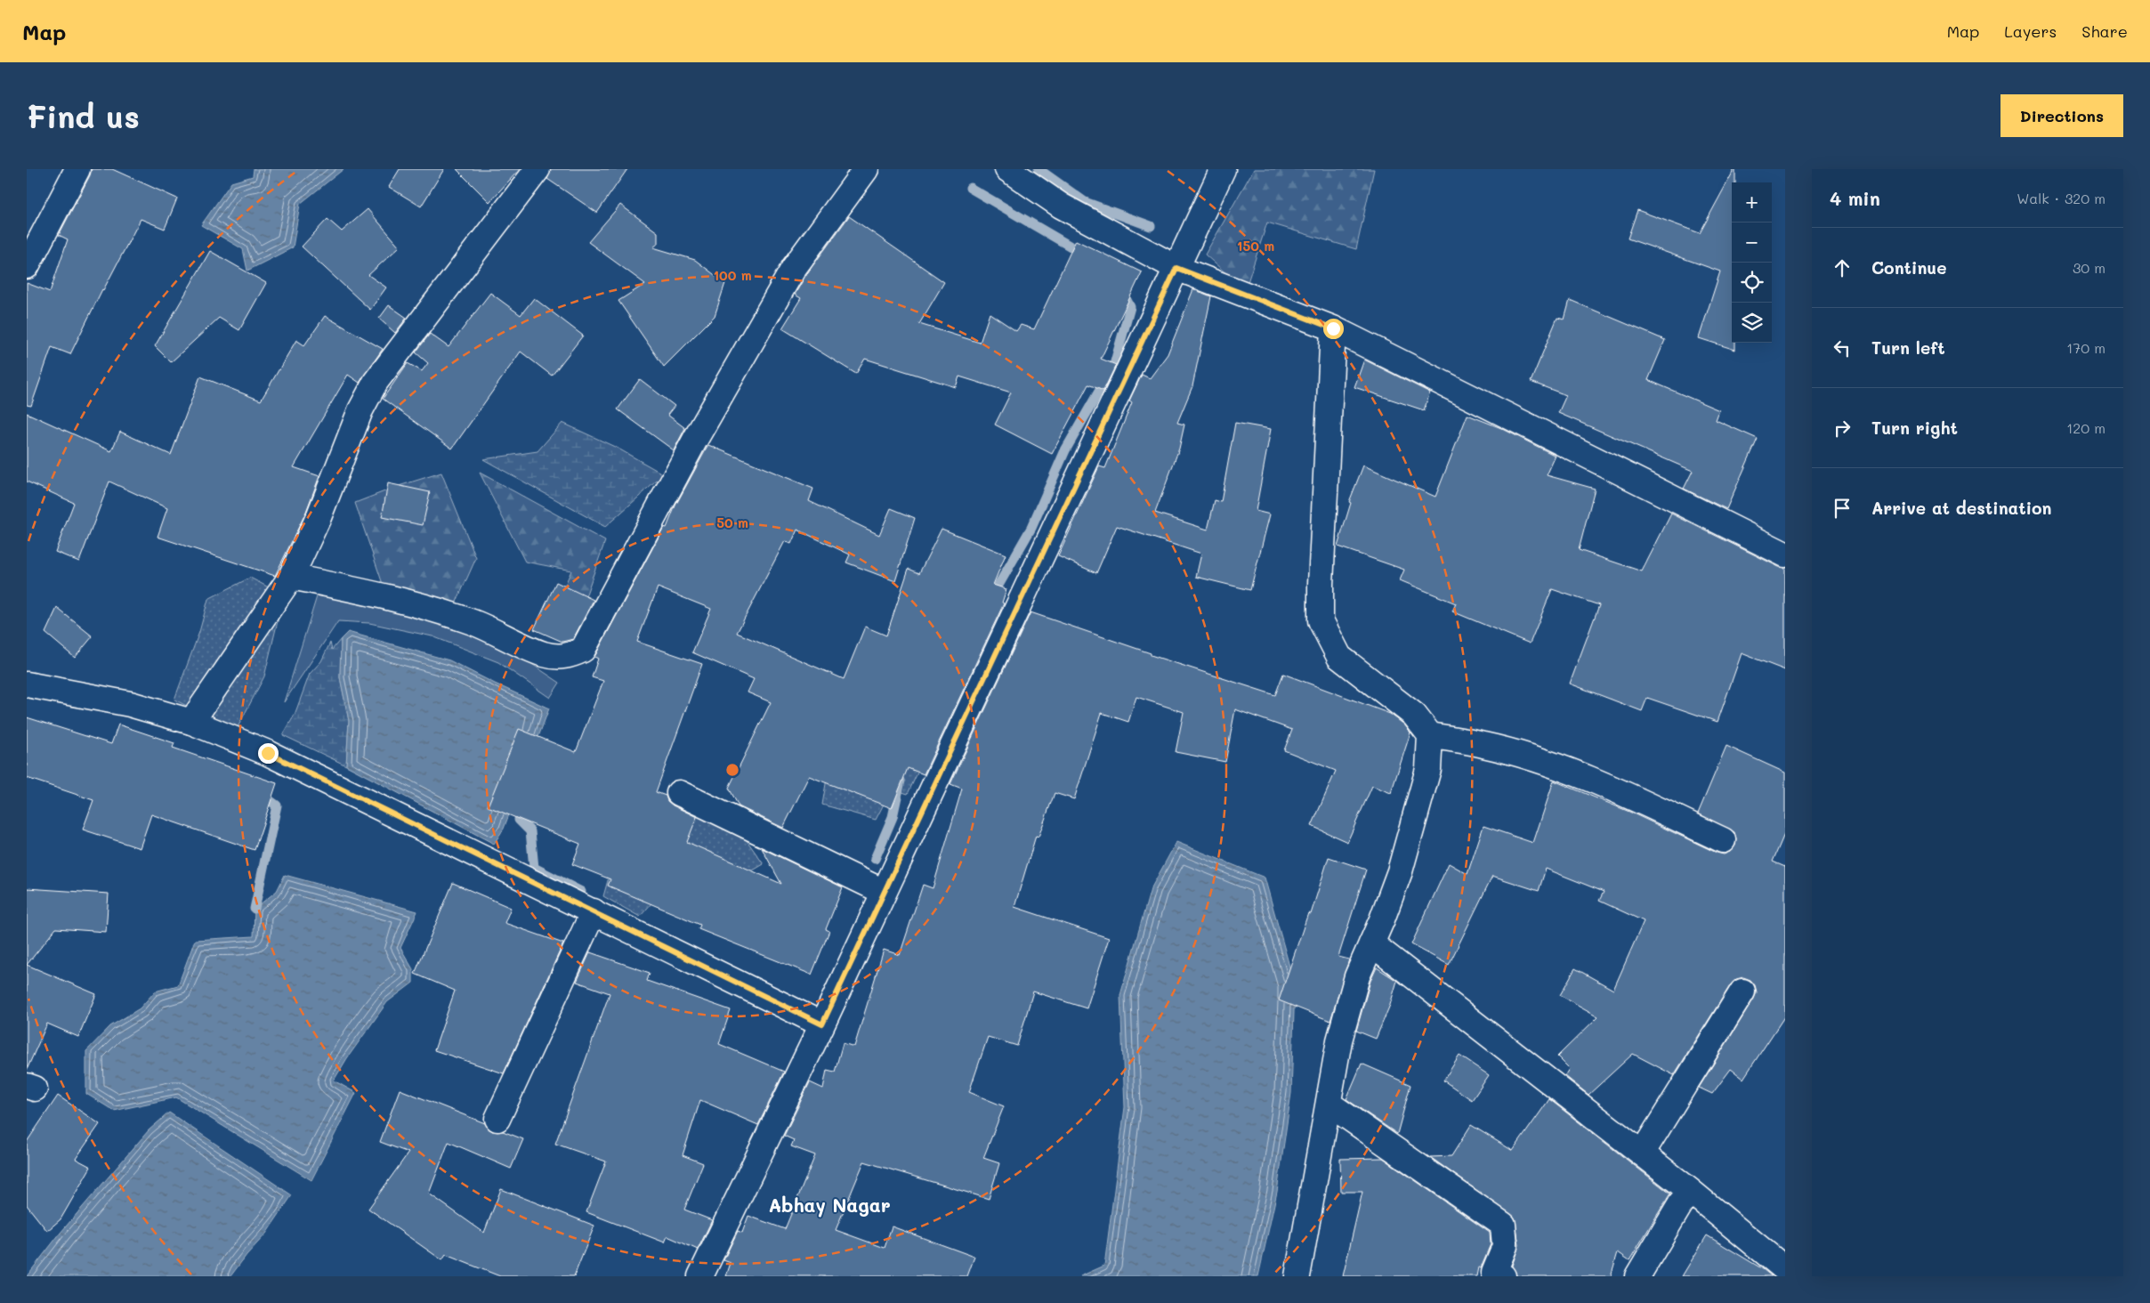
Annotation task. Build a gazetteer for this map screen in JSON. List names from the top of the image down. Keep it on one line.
{"districts":["Abhay Nagar"],"page":{"header":"Map","nav":["Map","Layers","Share"],"buttons":"Directions","title":"Find us","heading":["4 min","Walk · 320 m"],"map_buttons":["+","−"],"list":[["Continue","30 m"],["Turn left","170 m"],["Turn right","120 m"],"Arrive at destination"]},"rings":["150 m","100 m","50 m"]}
